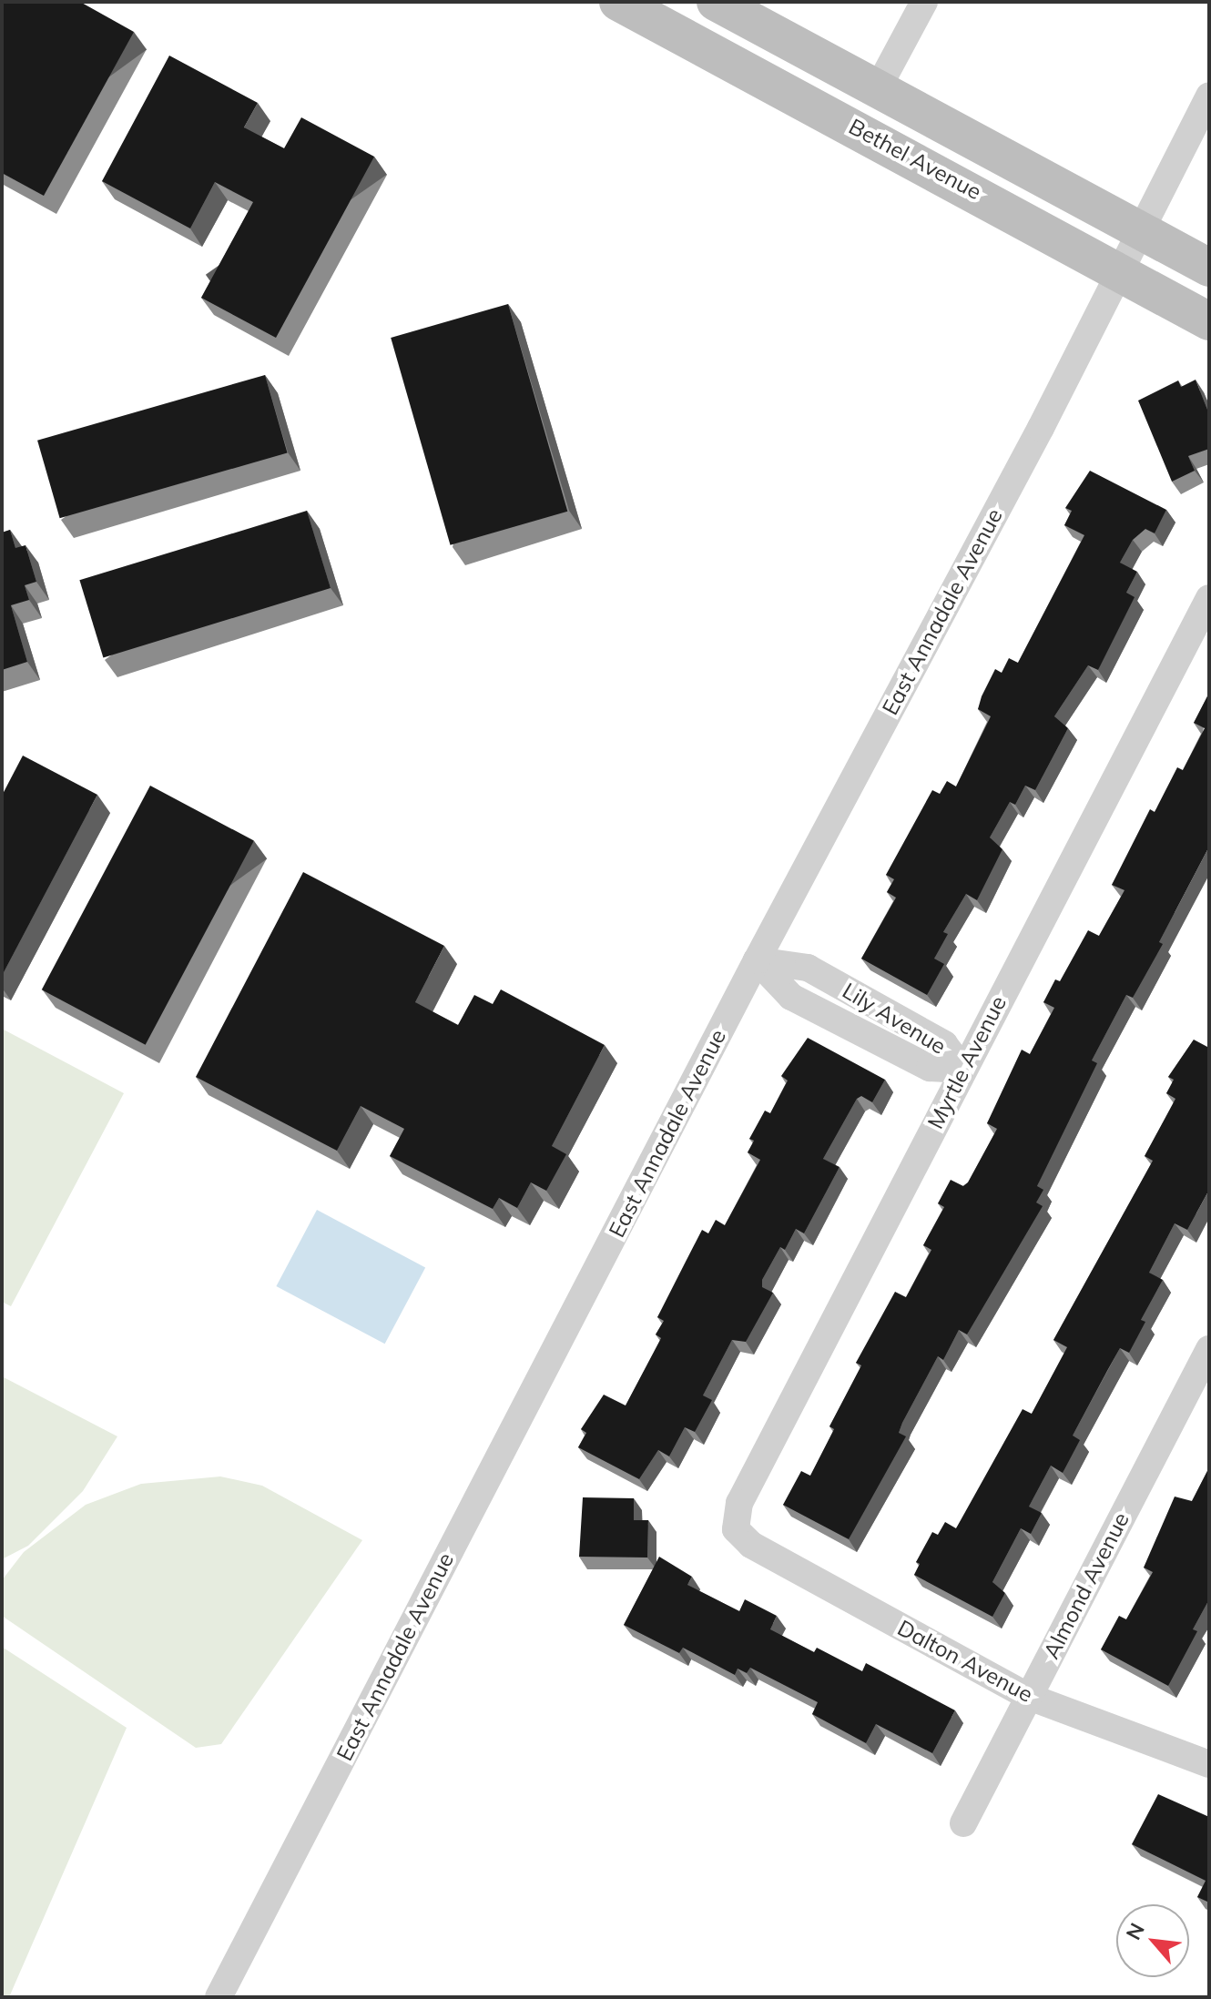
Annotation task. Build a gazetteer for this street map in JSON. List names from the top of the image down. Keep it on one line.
{"streets":{"main road":["Bethel Avenue"],"street":["East Annadale Avenue","Lily Avenue","Myrtle Avenue","Almond Avenue","Dalton Avenue"]},"crossings":[["Bethel Avenue","East Annadale Avenue"],["East Annadale Avenue","Lily Avenue"],["Lily Avenue","Myrtle Avenue"],["Myrtle Avenue","Dalton Avenue"],["Almond Avenue","Dalton Avenue"]],"north":"top left"}
